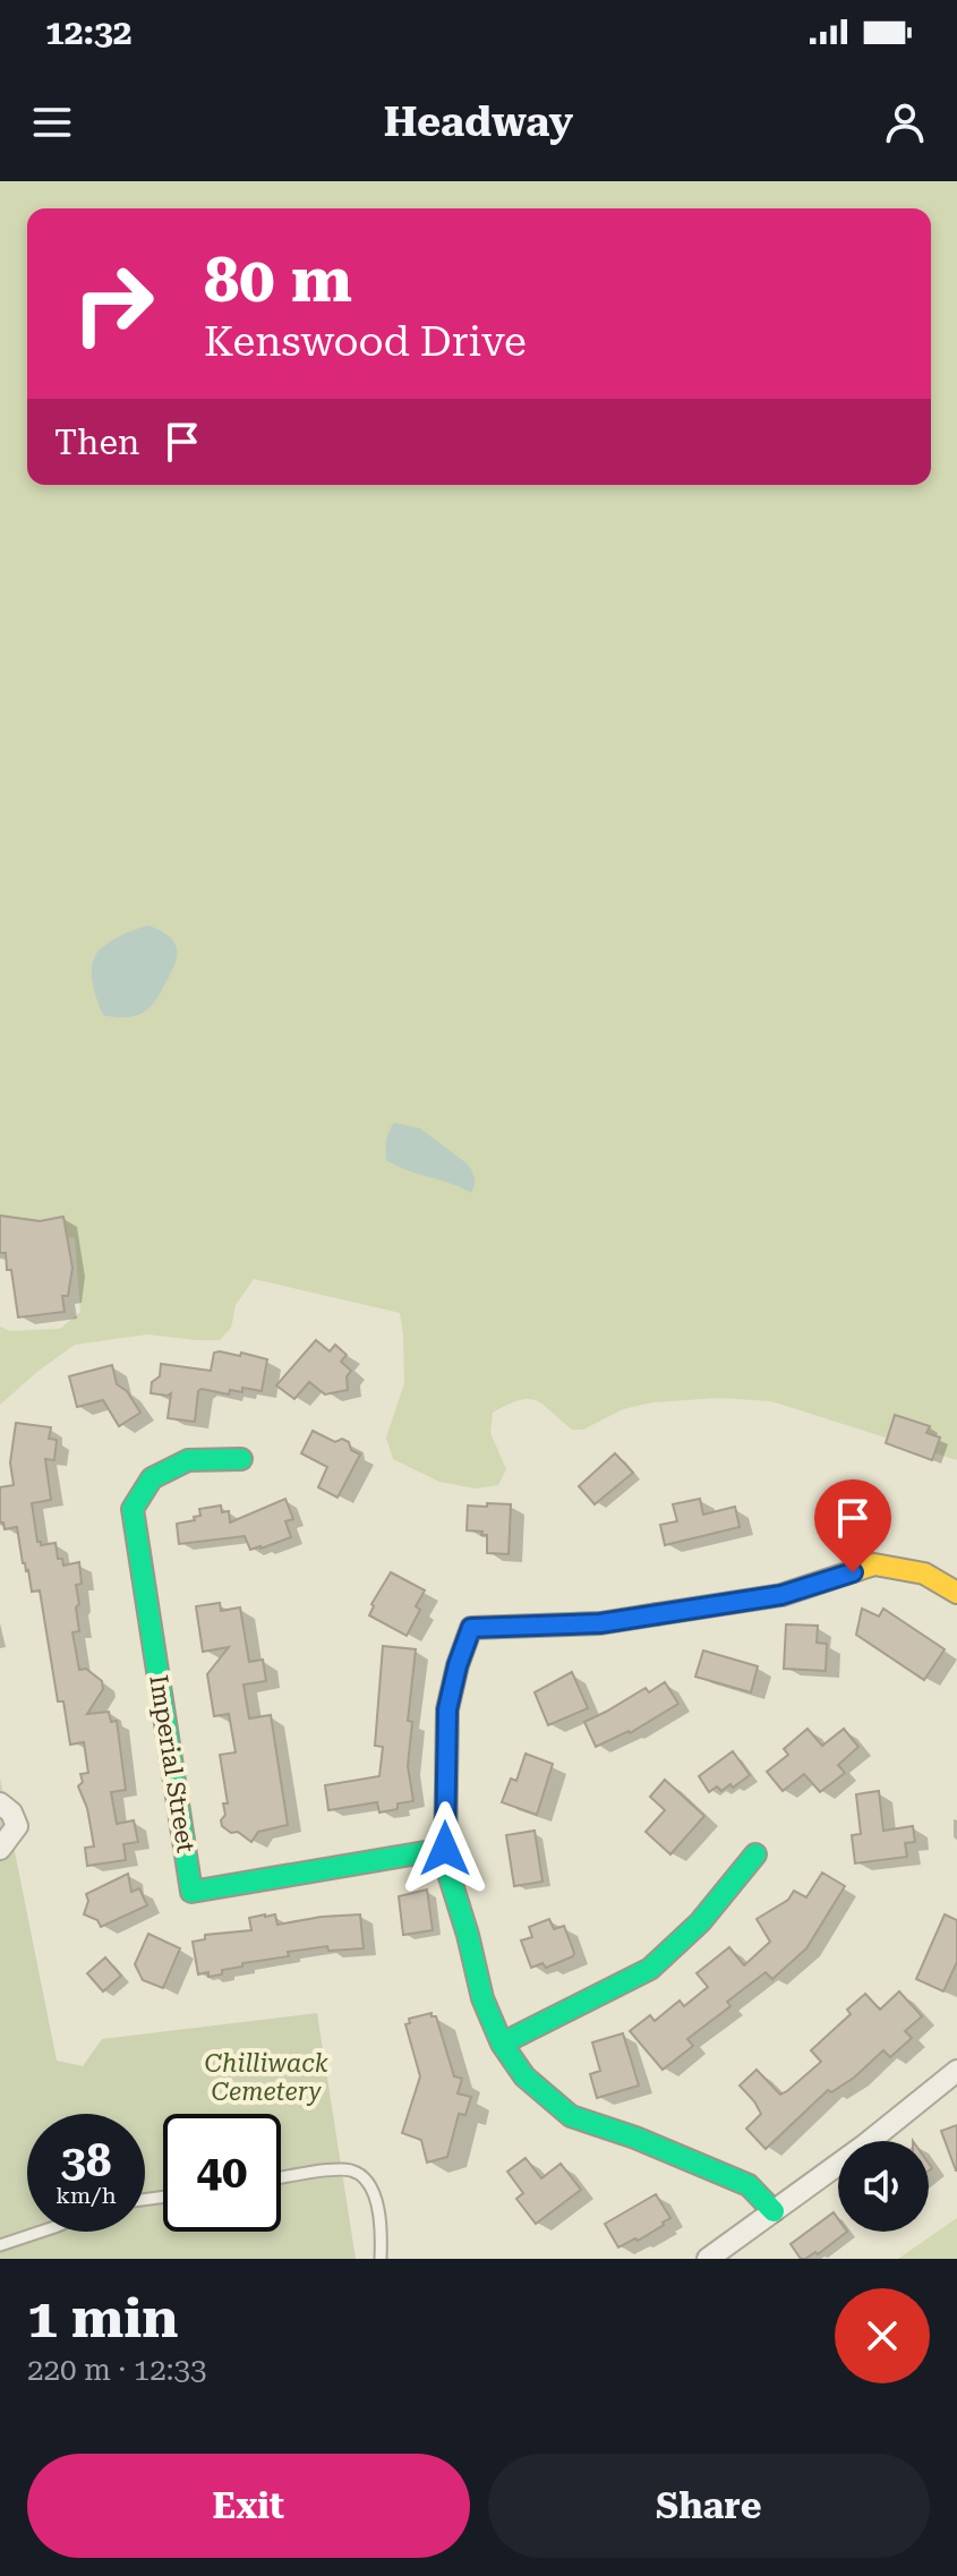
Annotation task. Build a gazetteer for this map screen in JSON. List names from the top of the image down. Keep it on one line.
{"streets":{"street":["Imperial Street"]},"parks":["Chilliwack Cemetery"],"page":{"status":"12:32","header":"Headway","turn":["80 m","Kenswood Drive"],"then":"Then","speed":"38 km/h","limit":"40","heading":["1 min","220 m · 12:33"],"buttons":["Exit","Share"]}}
